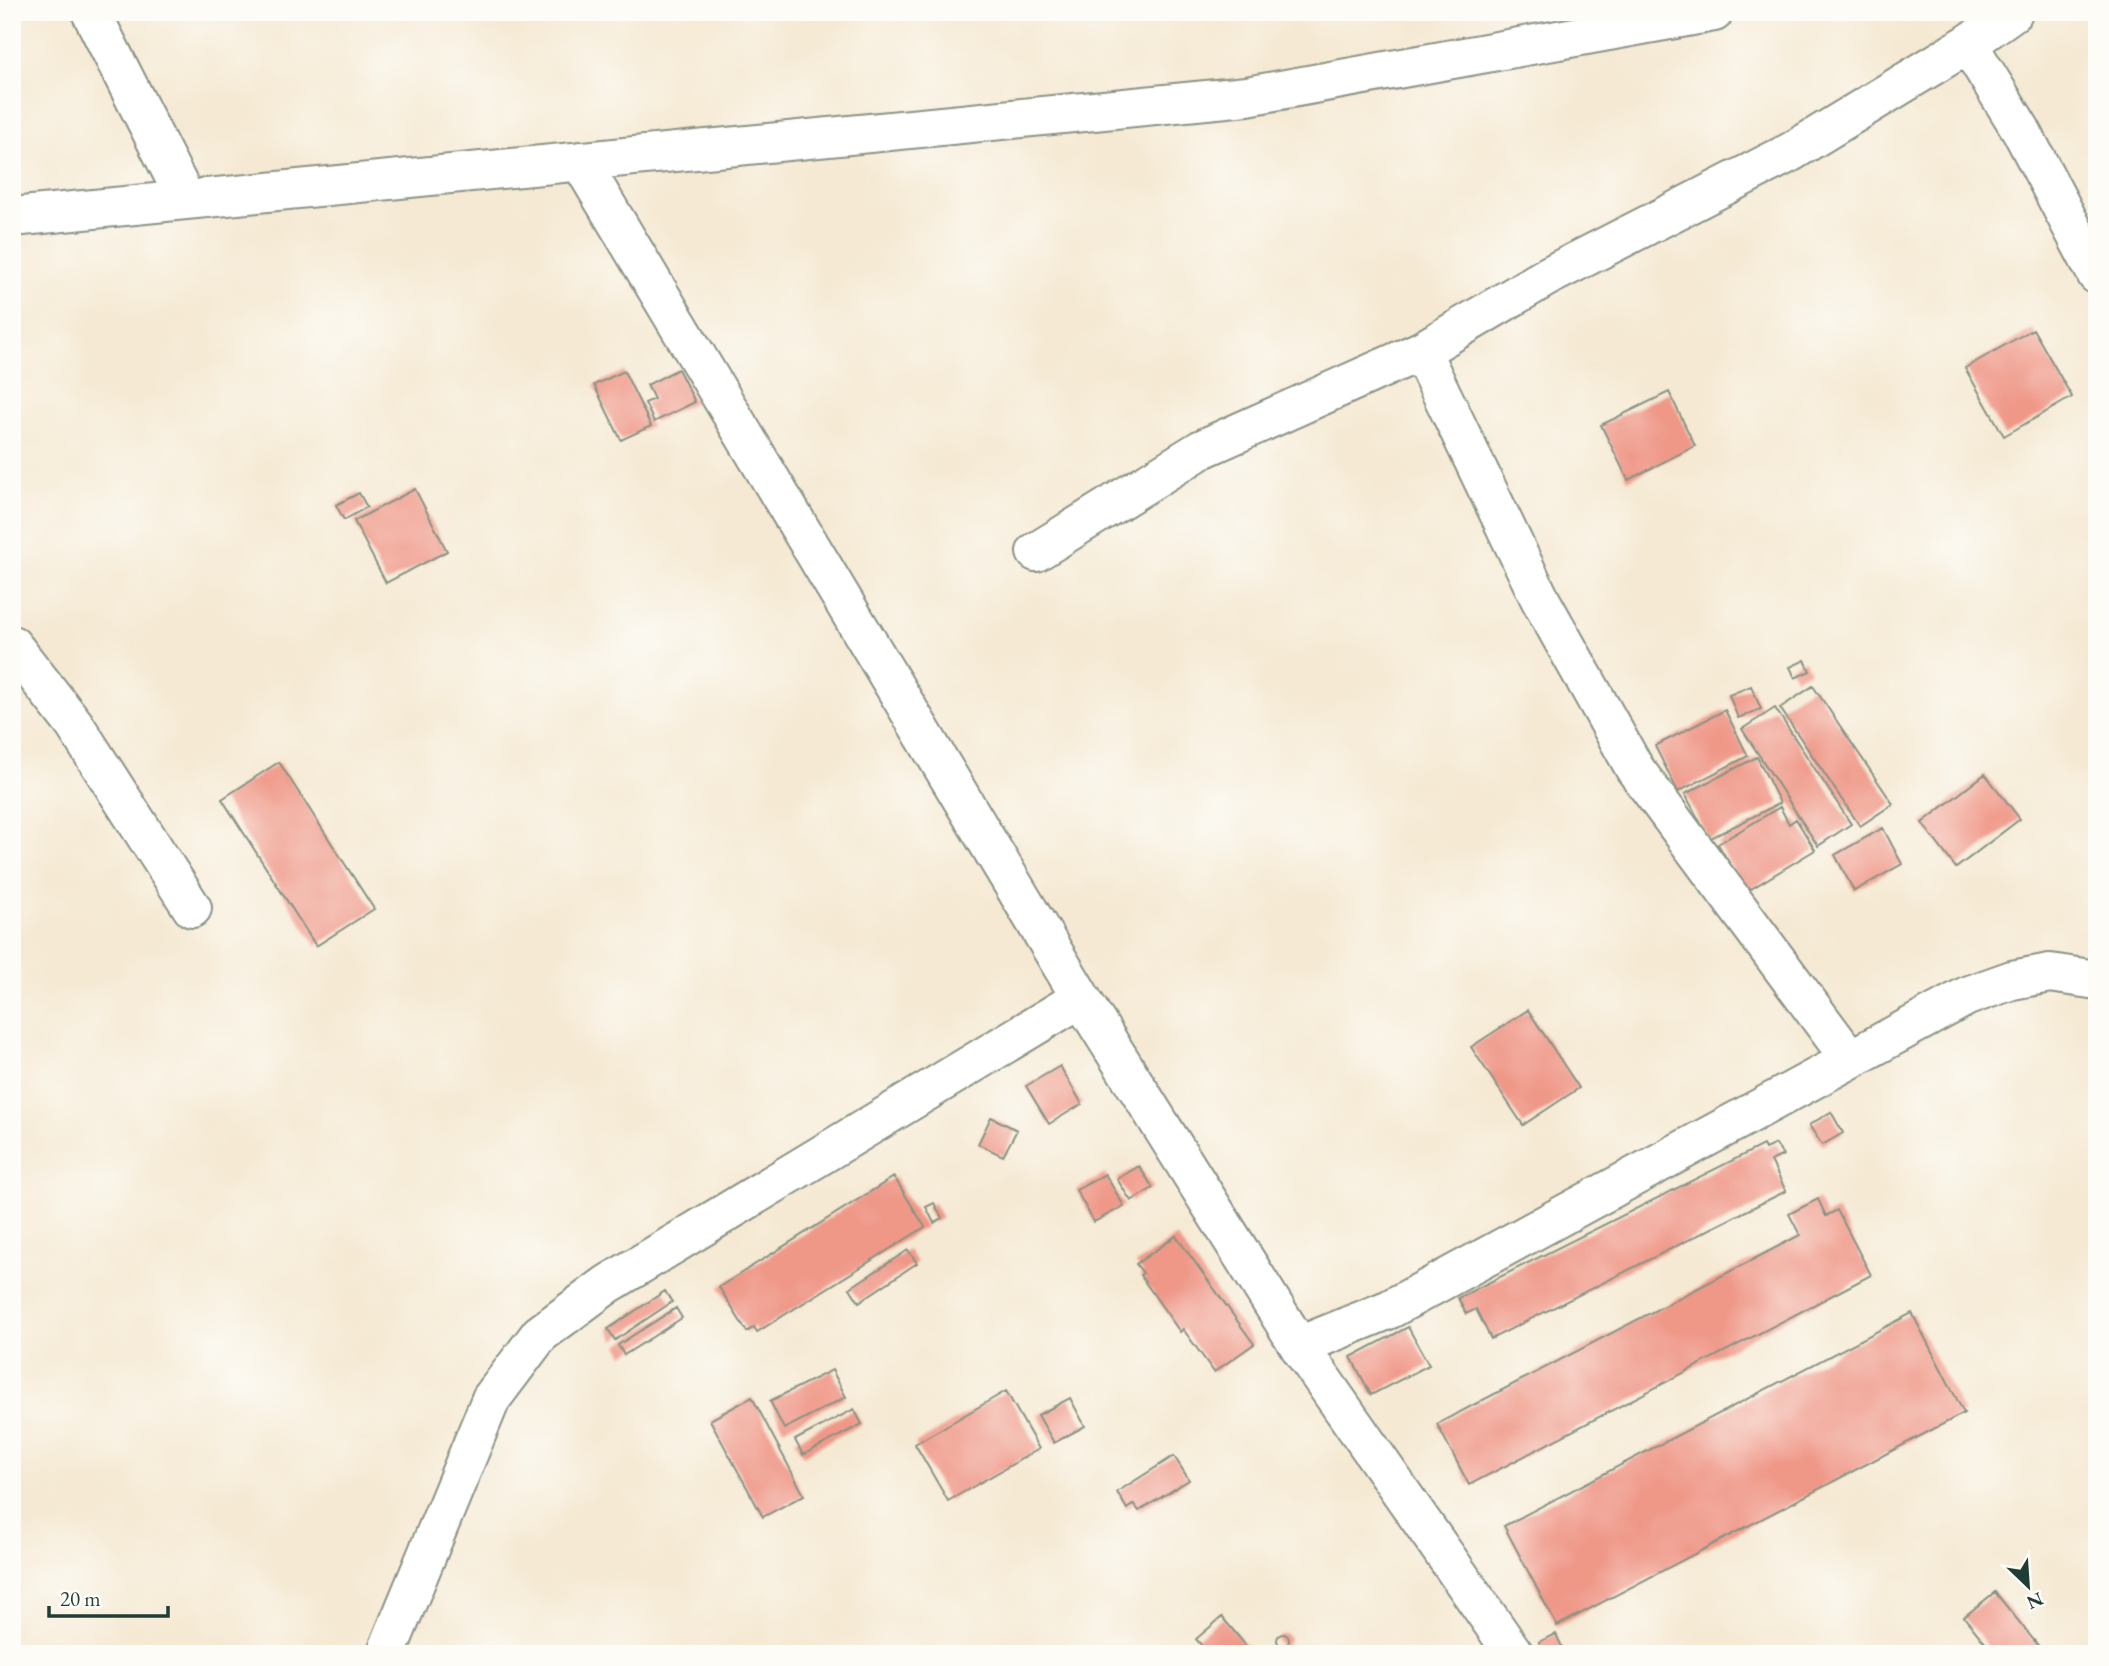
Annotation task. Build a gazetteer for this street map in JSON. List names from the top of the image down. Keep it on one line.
{"scale_bar":"20 m","north":"bottom right"}
